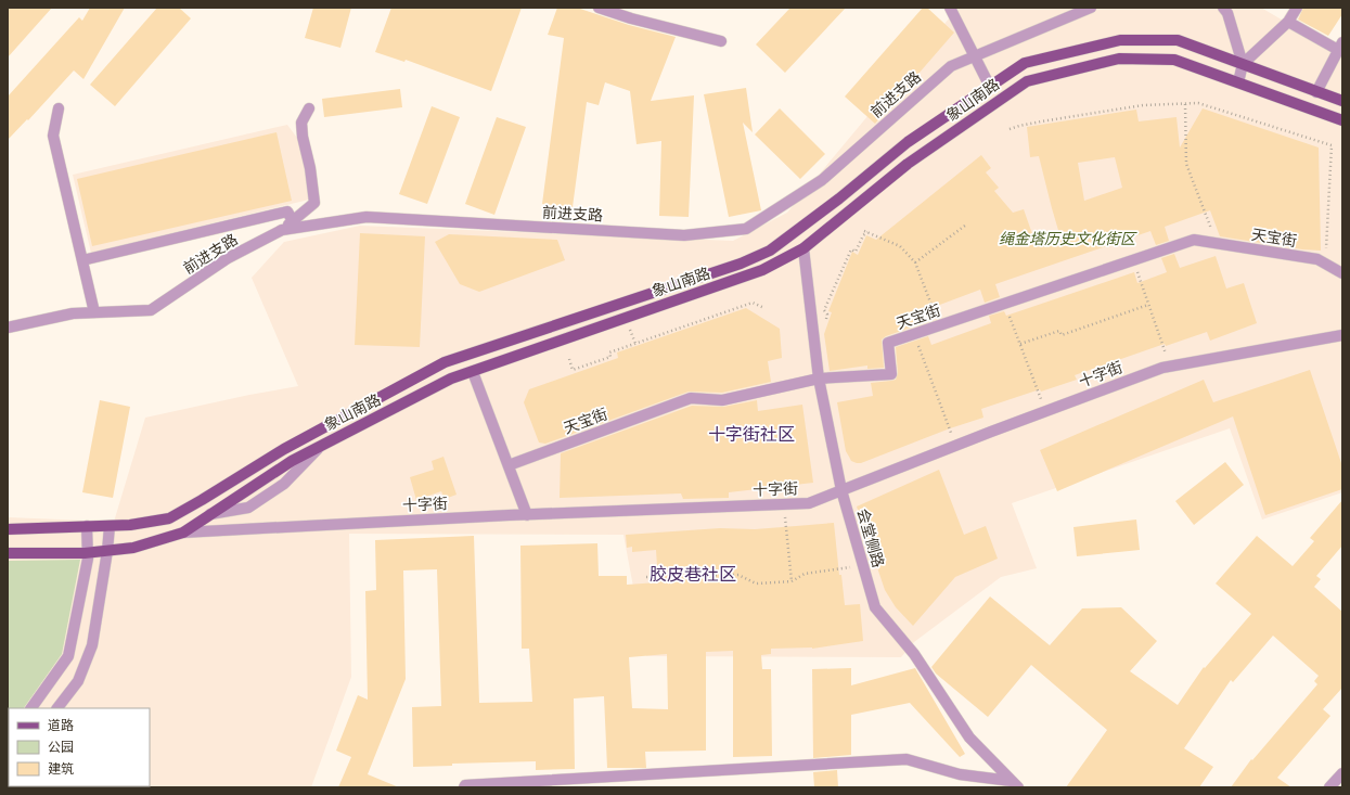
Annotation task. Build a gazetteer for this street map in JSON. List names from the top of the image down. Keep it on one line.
{"streets":{"main road":["象山南路"],"street":["前进支路","天宝街","十字街","会堂侧路"]},"crossings":[["象山南路","十字街"],["象山南路","会堂侧路"],["天宝街","会堂侧路"],["十字街","会堂侧路"]],"districts":["十字街社区","胶皮巷社区"],"parks":["绳金塔历史文化街区"],"legend":["道路","公园","建筑"]}
